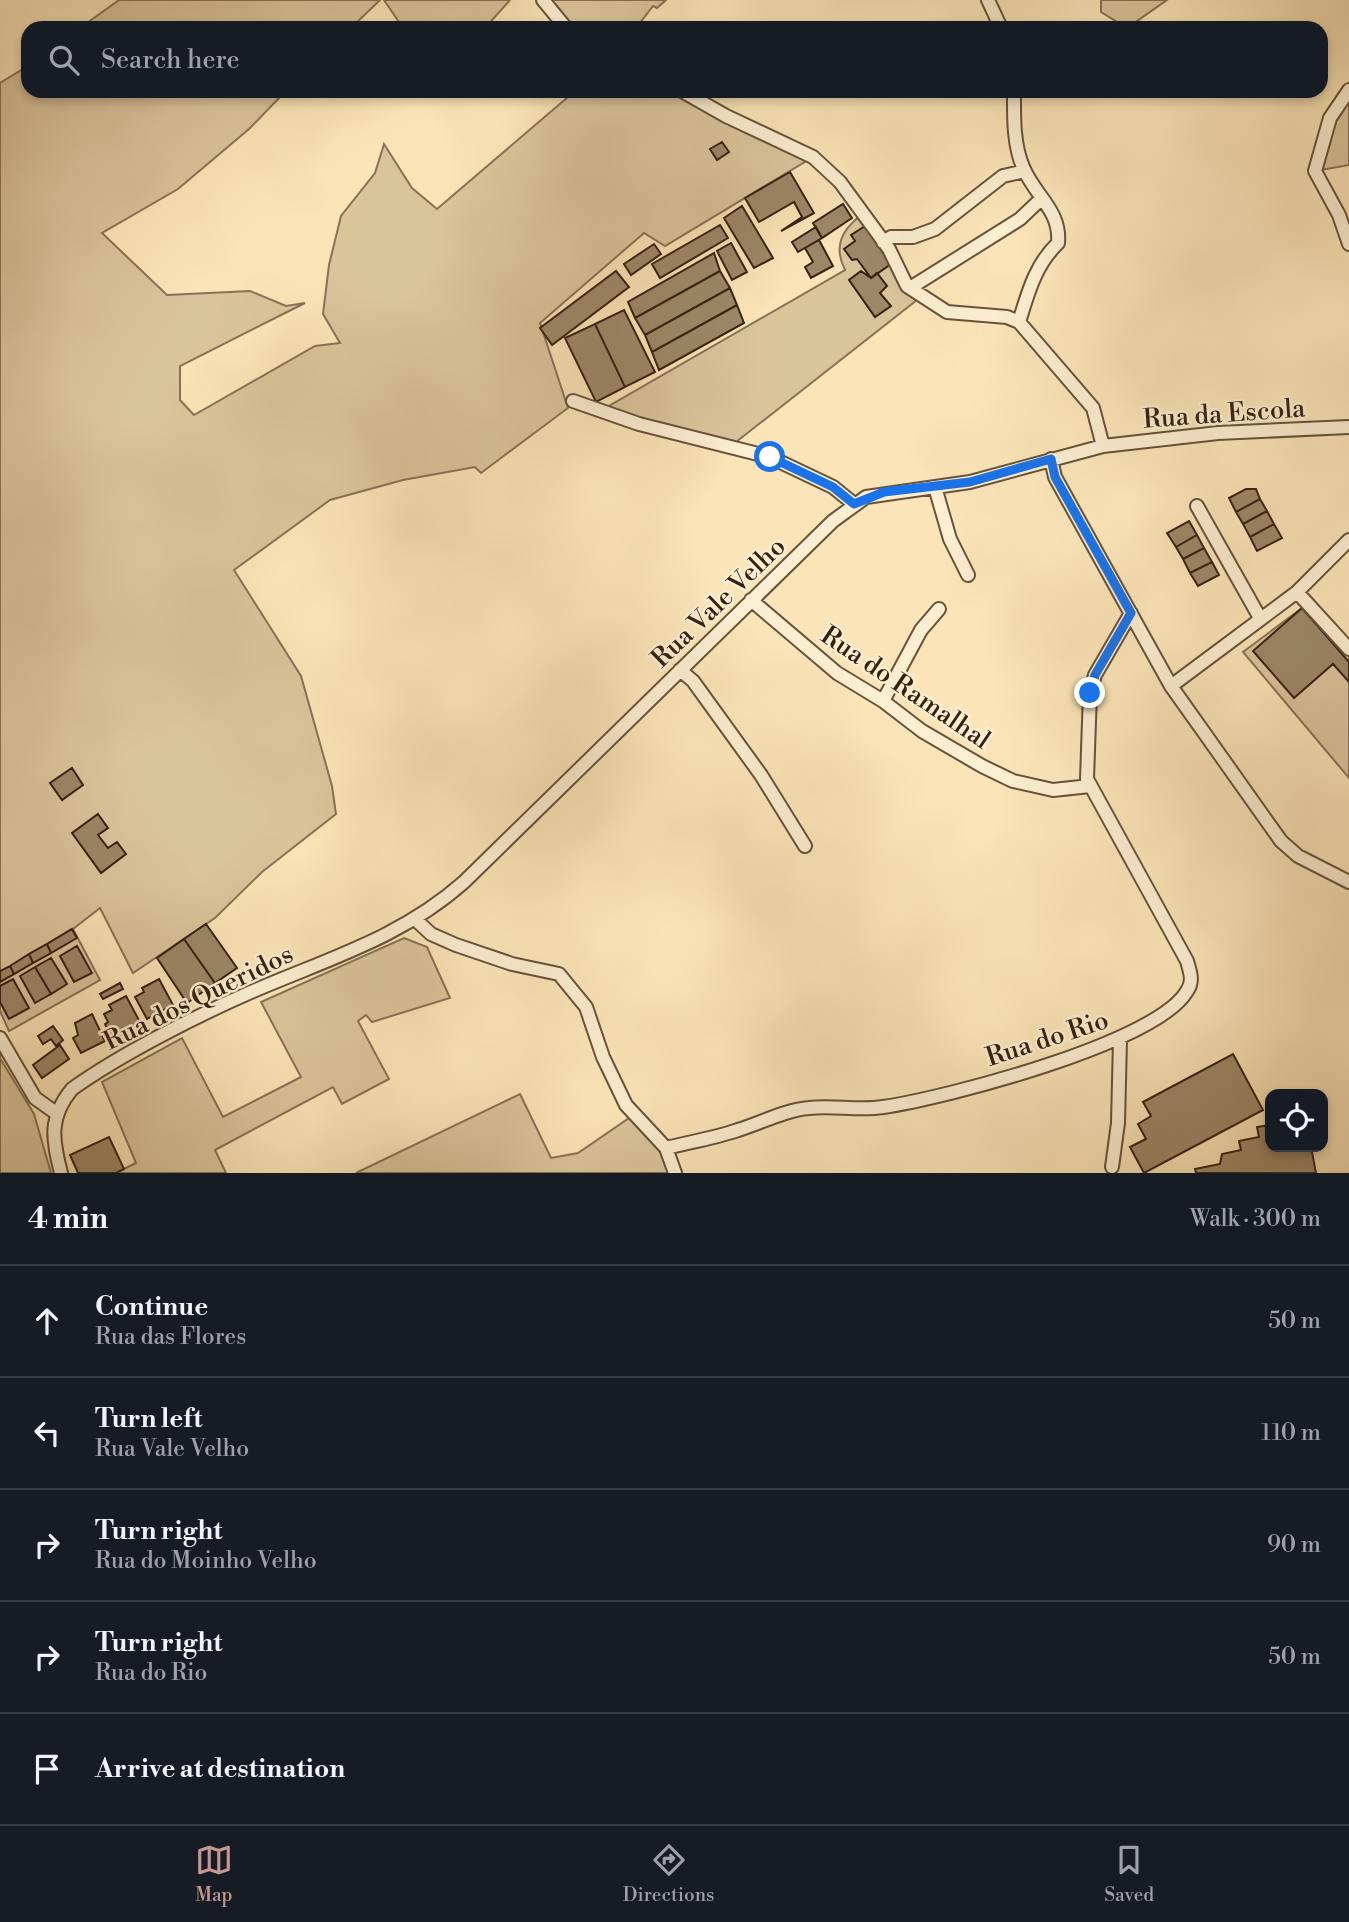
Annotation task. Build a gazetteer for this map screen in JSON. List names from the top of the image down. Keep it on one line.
{"streets":{"street":["Rua da Escola","Rua Vale Velho","Rua do Ramalhal","Rua dos Queridos","Rua do Rio"]},"crossings":[["Rua da Escola","Rua Vale Velho"],["Rua Vale Velho","Rua do Ramalhal"],["Rua Vale Velho","Rua dos Queridos"],["Rua do Ramalhal","Rua do Rio"]],"page":{"search":"Search here","heading":["4 min","Walk · 300 m"],"list":[["Continue","Rua das Flores","50 m"],["Turn left","Rua Vale Velho","110 m"],["Turn right","Rua do Moinho Velho","90 m"],["Turn right","Rua do Rio","50 m"],"Arrive at destination"],"nav":["Map","Directions","Saved"]}}
